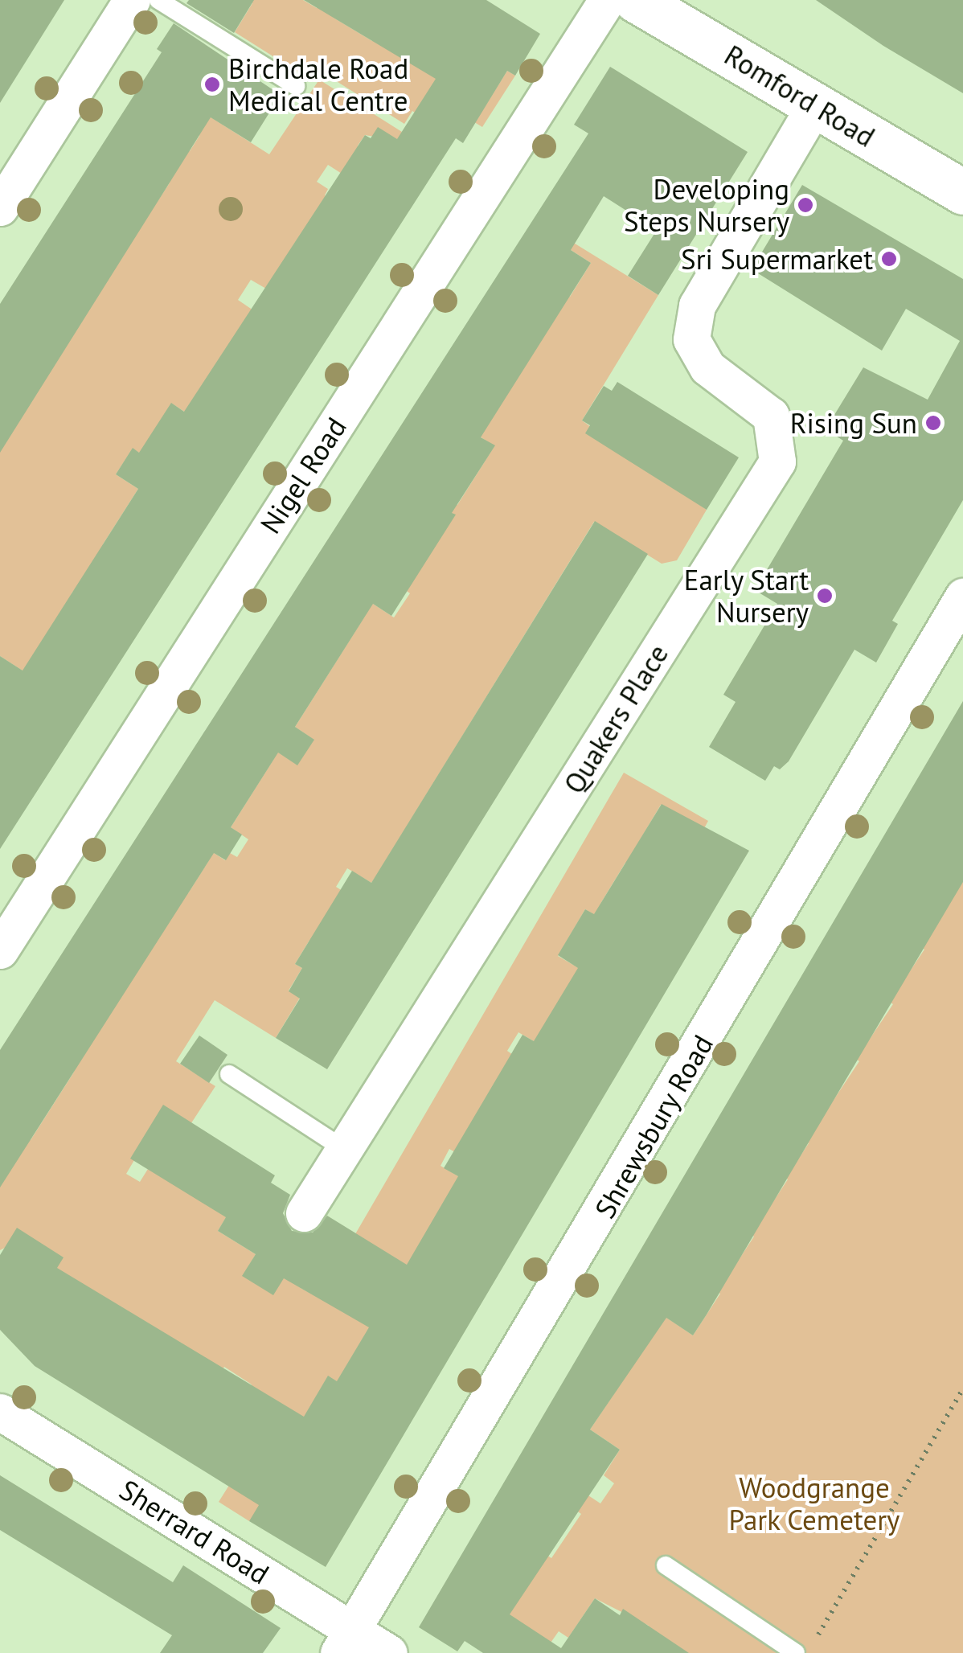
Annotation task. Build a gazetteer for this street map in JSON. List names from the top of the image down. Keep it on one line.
{"streets":{"main road":["Romford Road"],"street":["Nigel Road","Quakers Place","Shrewsbury Road","Sherrard Road"]},"crossings":[["Romford Road","Quakers Place"],["Shrewsbury Road","Sherrard Road"]],"parks":["Woodgrange Park Cemetery"],"places":["Birchdale Road Medical Centre","Developing Steps Nursery","Sri Supermarket","Rising Sun","Early Start Nursery"]}
